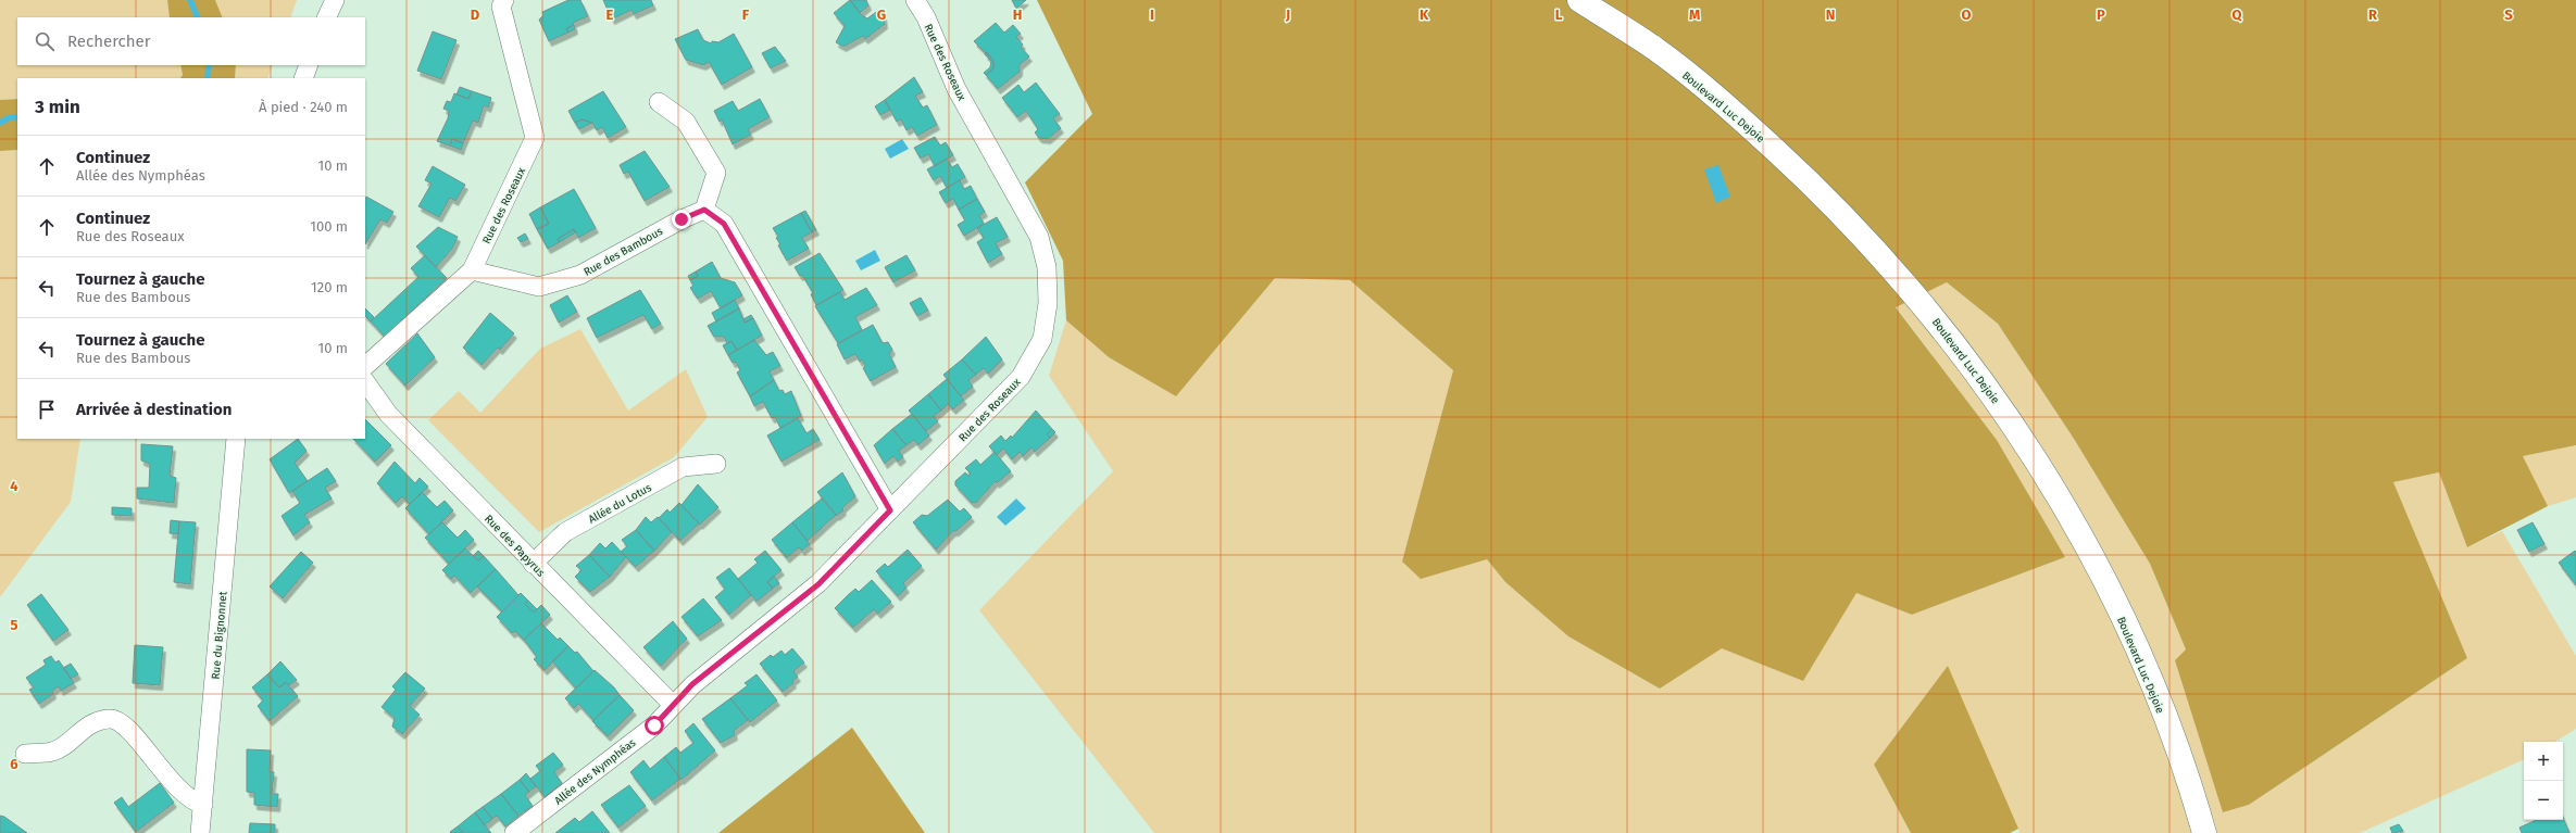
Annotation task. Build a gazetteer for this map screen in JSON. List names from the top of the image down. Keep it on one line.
{"streets":{"main road":["Boulevard Luc Dejoie"],"street":["Rue des Roseaux","Rue des Bambous","Allée du Lotus","Rue des Papyrus","Rue du Bignonnet","Allée des Nymphéas"]},"crossings":[["Rue des Roseaux","Rue des Bambous"],["Rue des Roseaux","Rue des Papyrus"],["Rue des Roseaux","Allée des Nymphéas"],["Allée du Lotus","Rue des Papyrus"],["Rue des Papyrus","Allée des Nymphéas"]],"page":{"search":"Rechercher","heading":["3 min","À pied · 240 m"],"list":[["Continuez","Allée des Nymphéas","10 m"],["Continuez","Rue des Roseaux","100 m"],["Tournez à gauche","Rue des Bambous","120 m"],["Tournez à gauche","Rue des Bambous","10 m"],"Arrivée à destination"],"map_buttons":["+","−"]},"grid":{"columns":["D","E","F","G","H","I","J","K","L","M","N","O","P","Q","R","S"],"rows":["4","5","6"]}}
